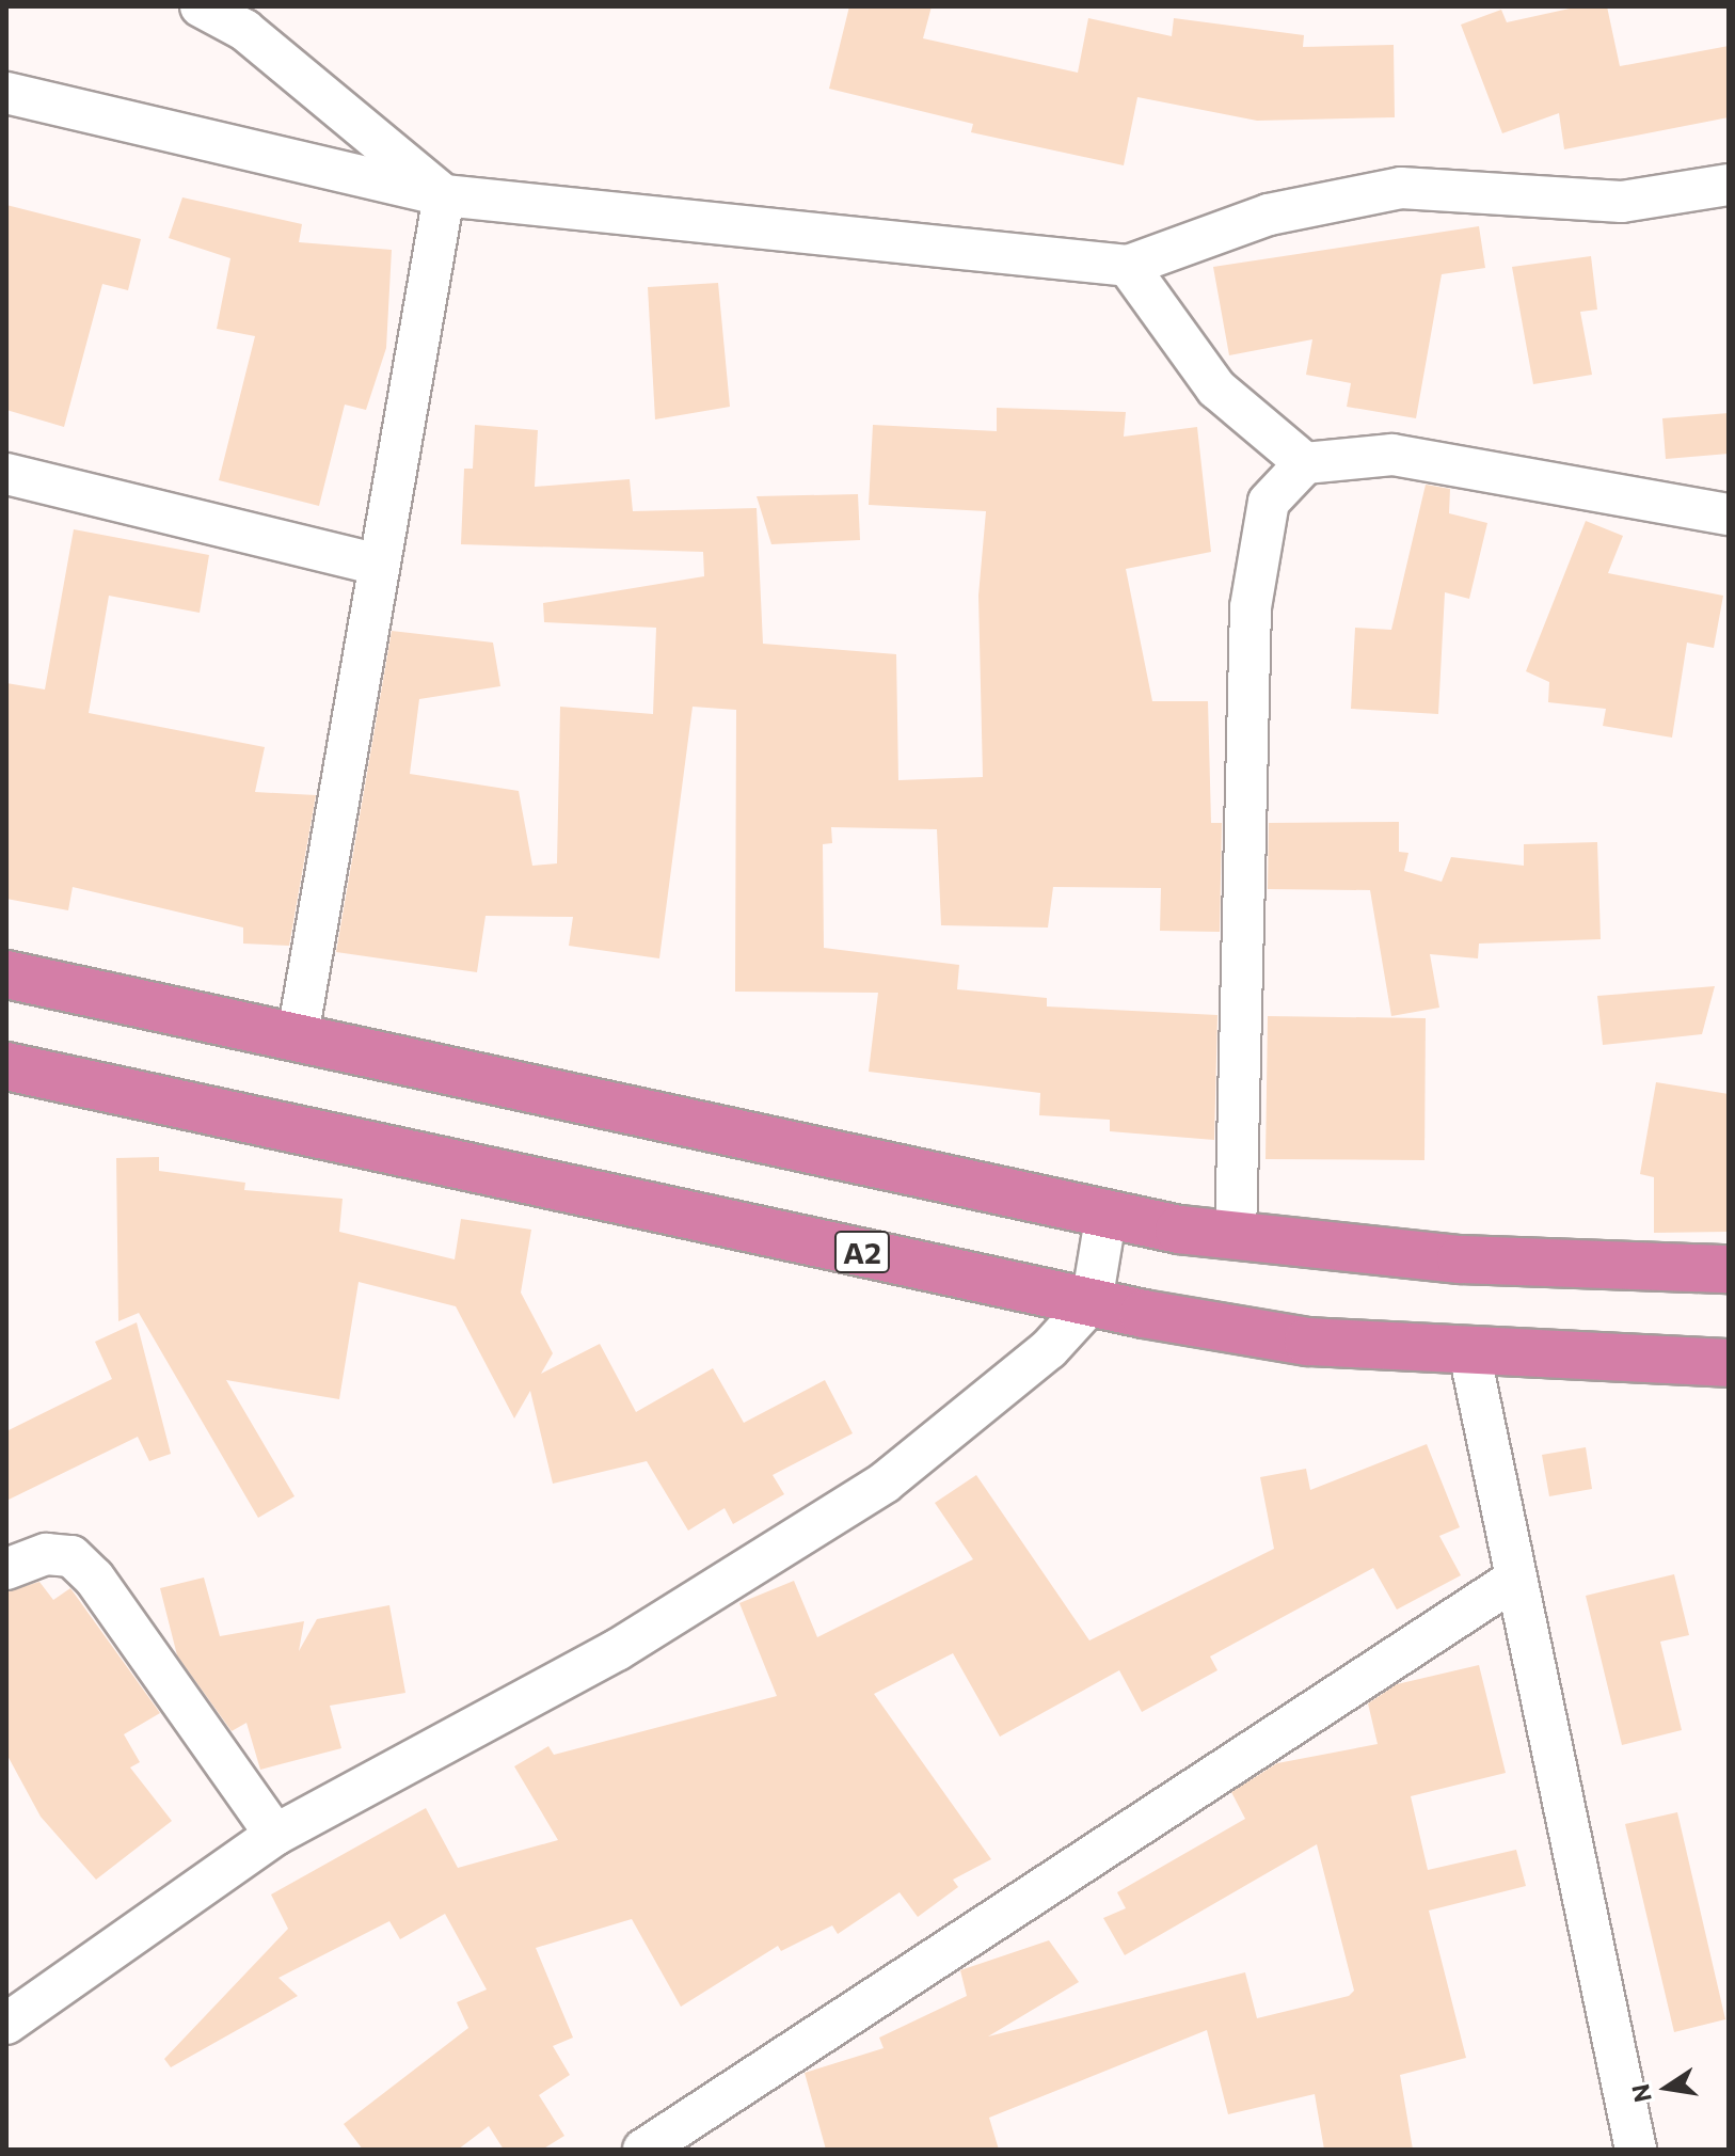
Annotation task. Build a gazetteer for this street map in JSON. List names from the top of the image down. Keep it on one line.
{"streets":{"highway":["A2"]},"north":"left"}
